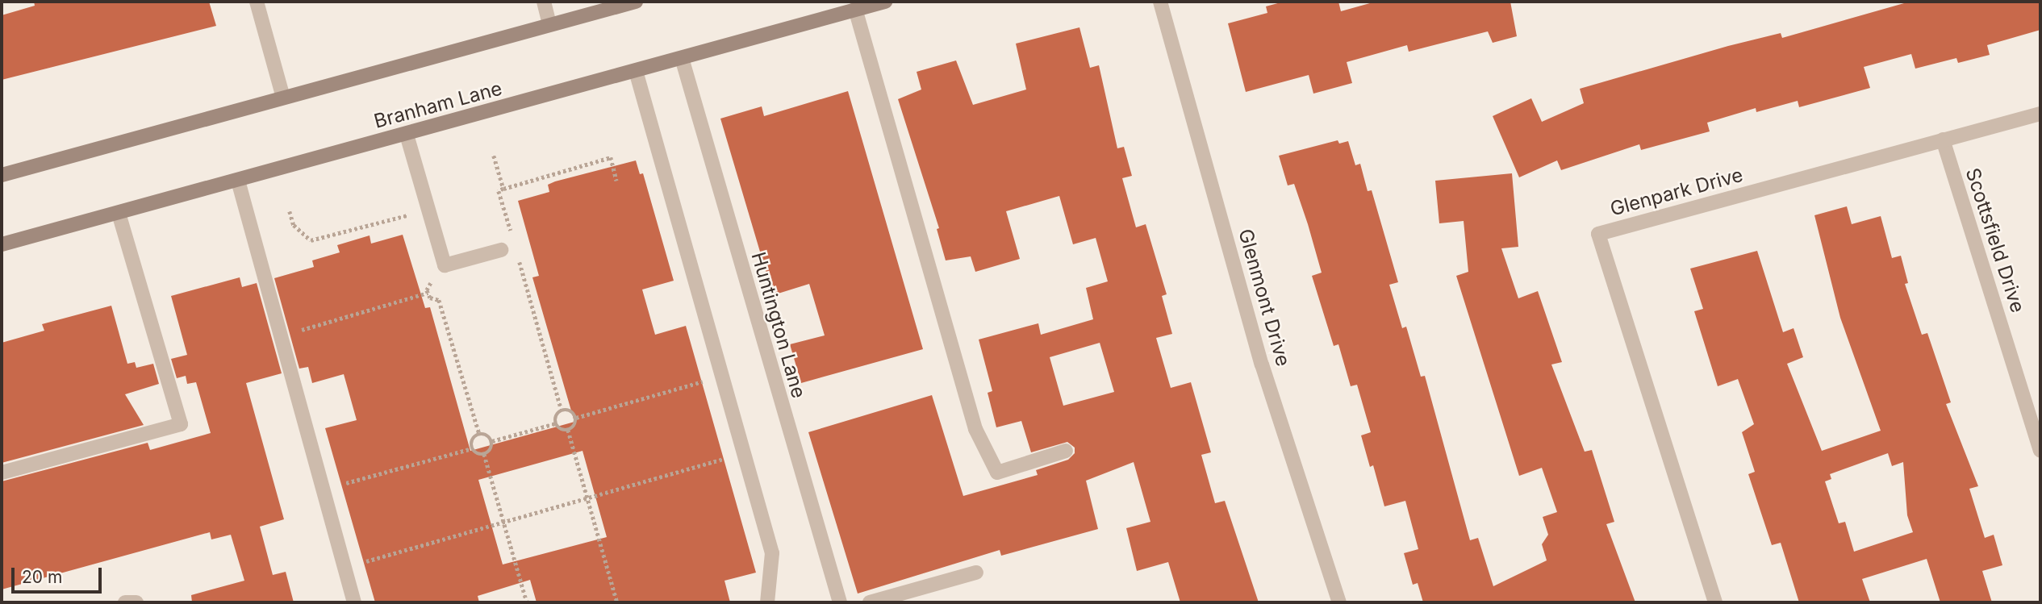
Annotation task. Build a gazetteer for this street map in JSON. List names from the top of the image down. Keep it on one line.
{"streets":{"main road":["Branham Lane"],"street":["Glenpark Drive","Scottsfield Drive","Glenmont Drive","Huntington Lane"]},"crossings":[["Branham Lane","Huntington Lane"],["Glenpark Drive","Scottsfield Drive"]],"scale_bar":"20 m"}
